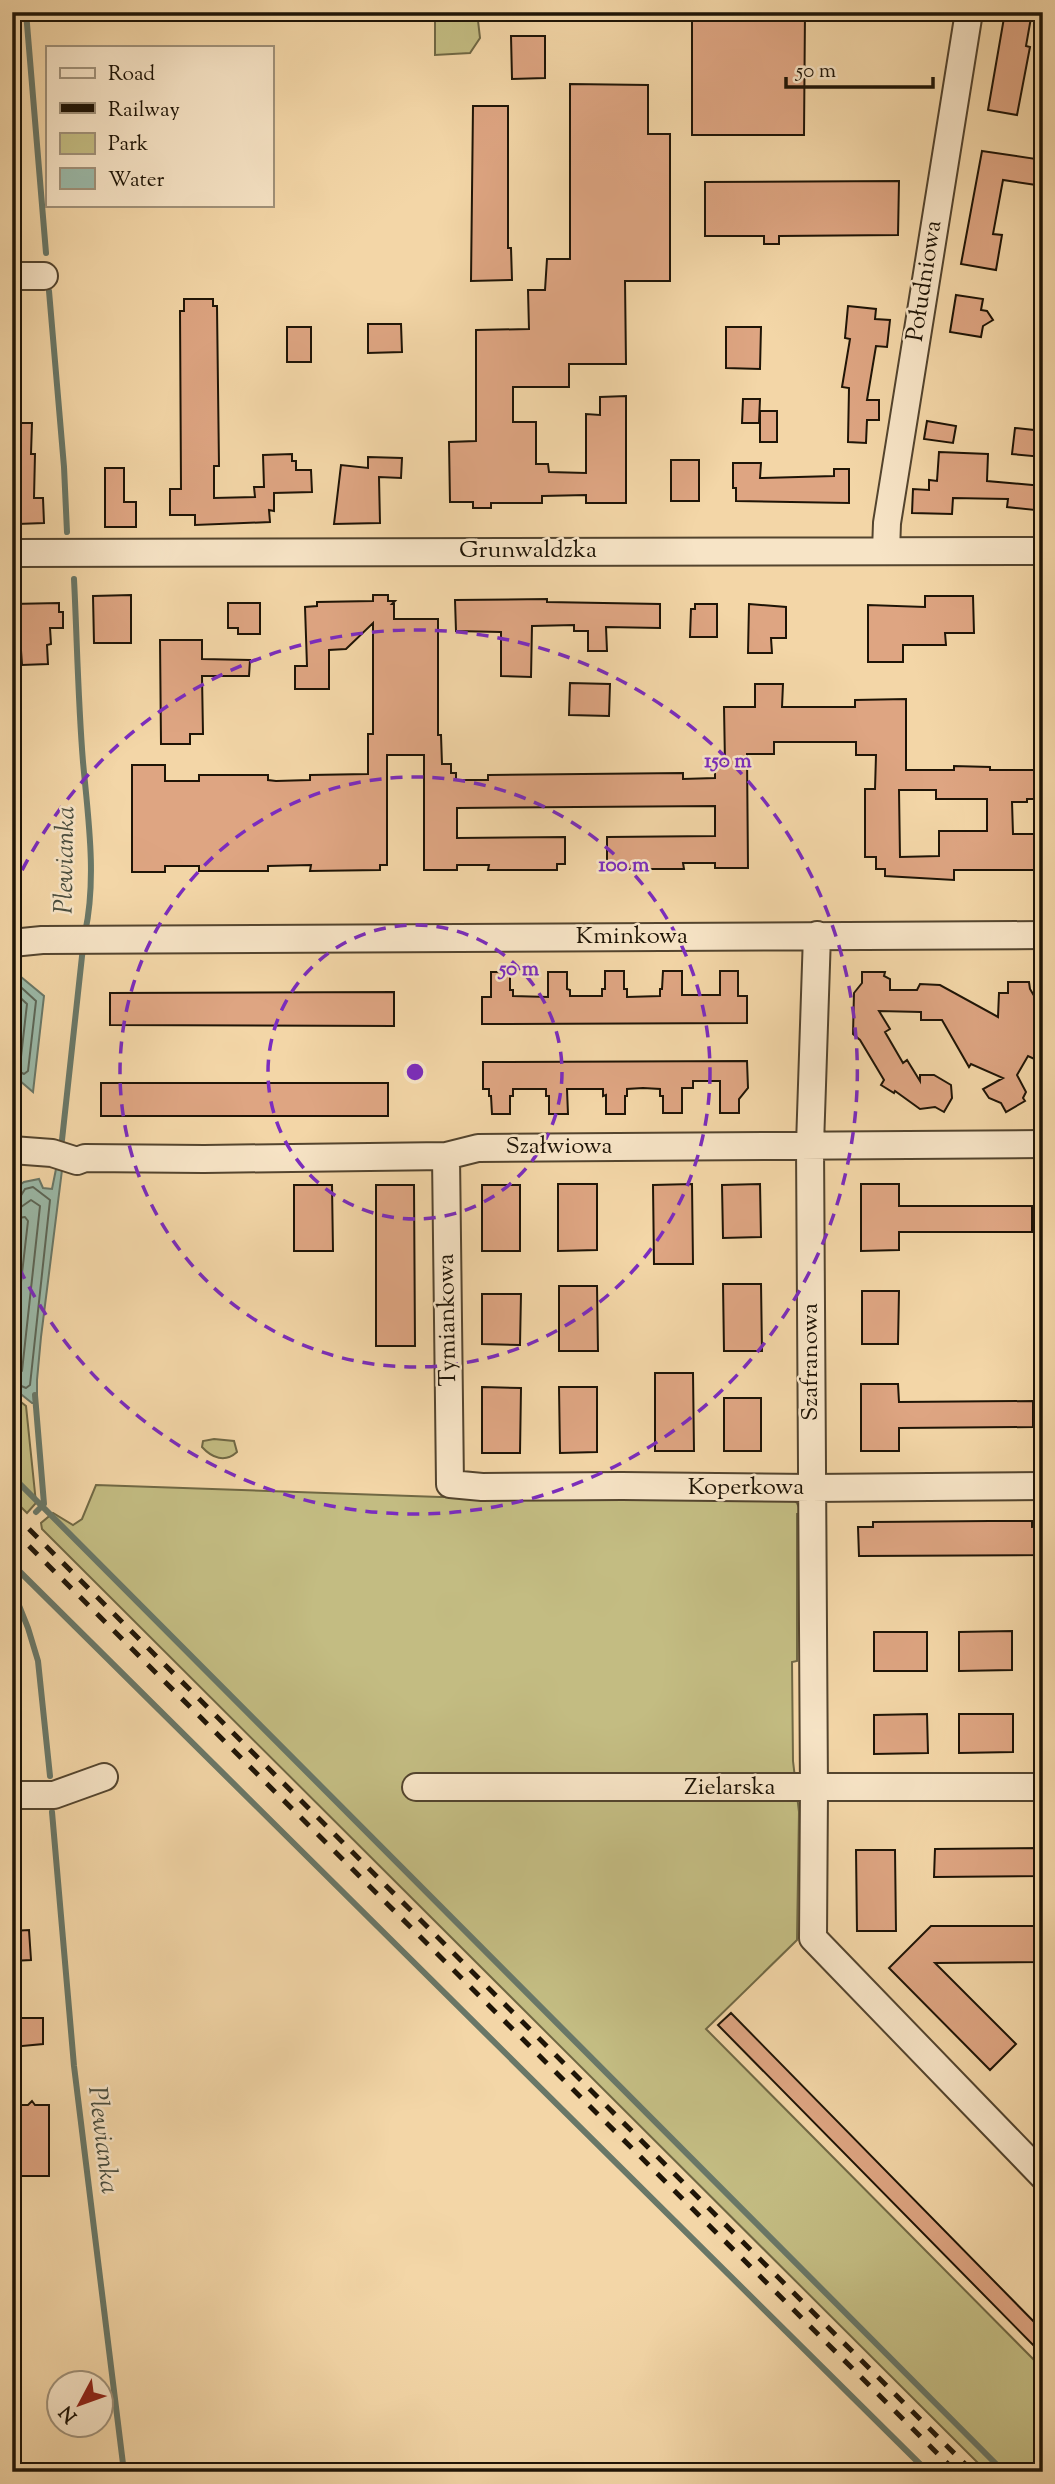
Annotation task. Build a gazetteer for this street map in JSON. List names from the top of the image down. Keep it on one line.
{"streets":{"street":["Południowa","Grunwaldzka","Kminkowa","Szałwiowa","Tymiankowa","Szafranowa","Koperkowa","Zielarska"]},"crossings":[["Południowa","Grunwaldzka"],["Kminkowa","Szafranowa"],["Szałwiowa","Tymiankowa"],["Szałwiowa","Szafranowa"],["Tymiankowa","Koperkowa"],["Szafranowa","Koperkowa"],["Szafranowa","Zielarska"]],"water":["Plewianka"],"legend":["Road","Railway","Park","Water"],"scale_bar":"50 m","north":"bottom left","rings":["150 m","100 m","50 m"]}
